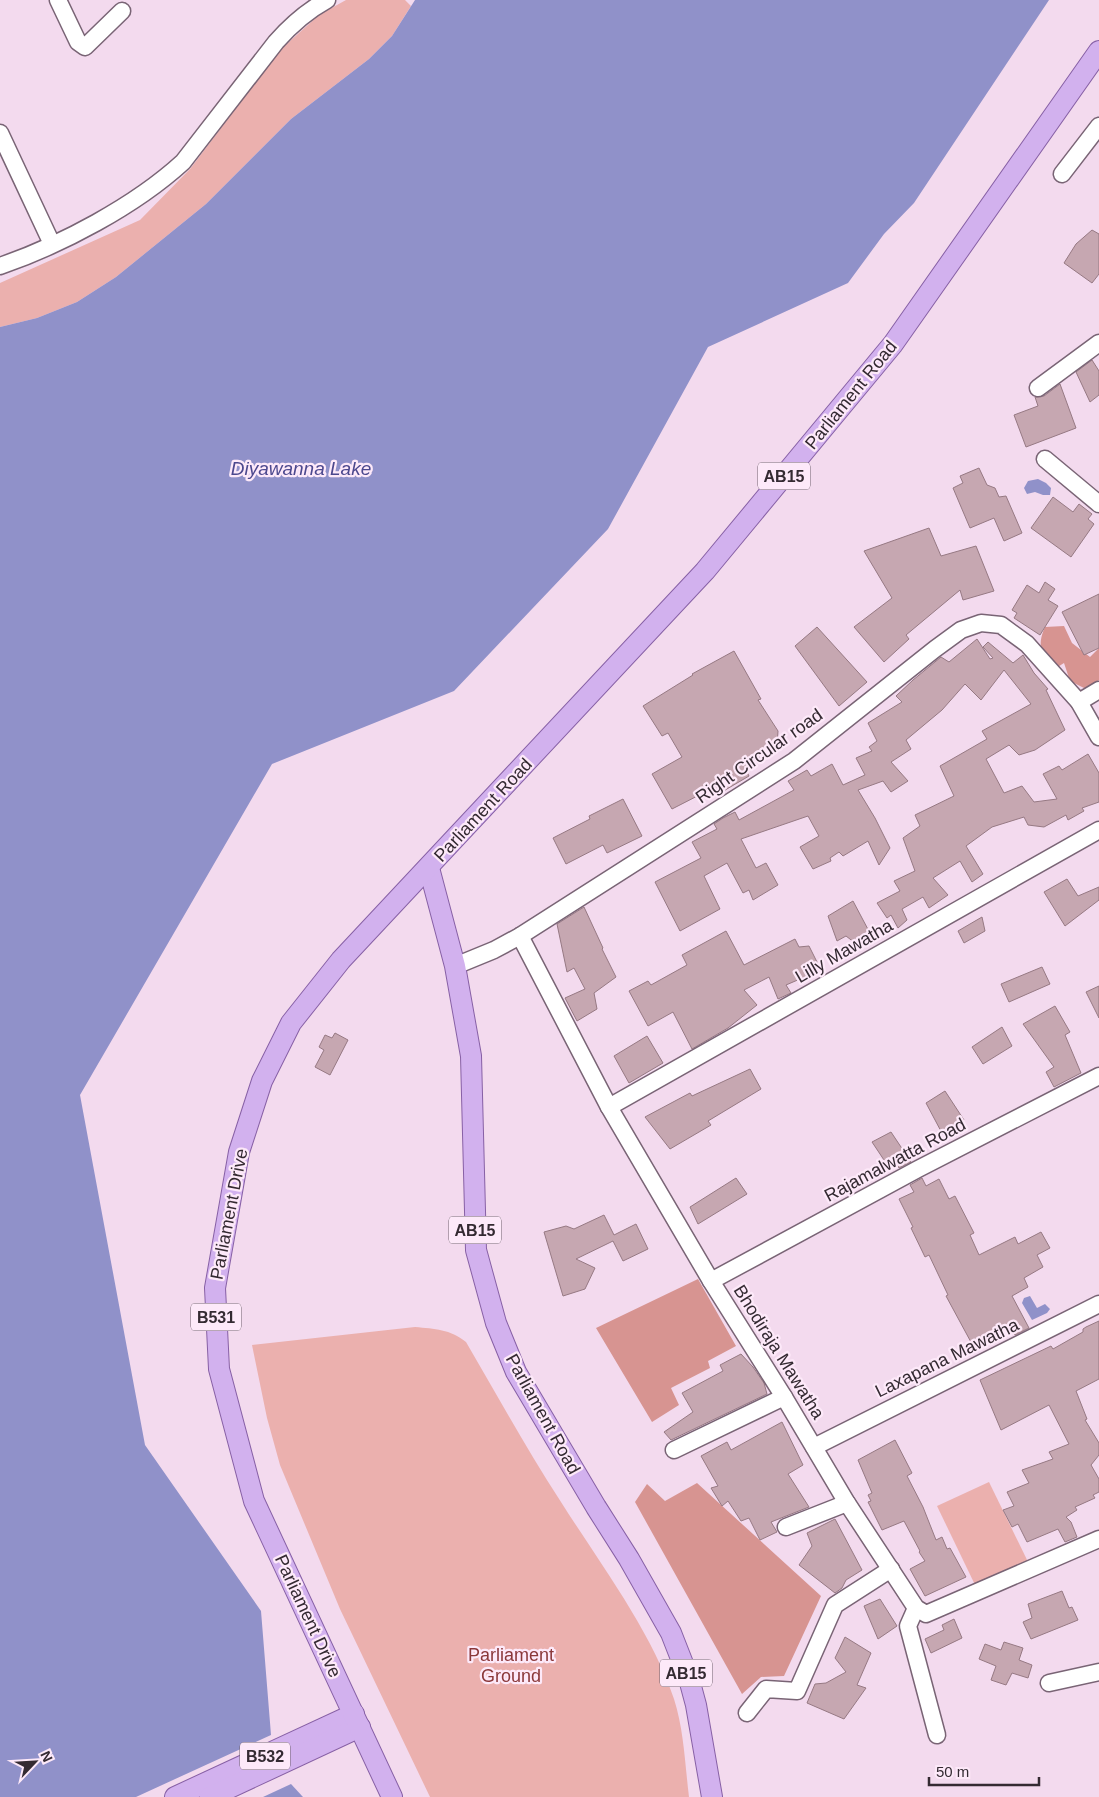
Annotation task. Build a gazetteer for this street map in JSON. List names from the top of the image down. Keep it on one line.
{"streets":{"main road":["Parliament Road","AB15","Parliament Drive","B531","B532"],"street":["Right Circular road","Lilly Mawatha","Rajamalwatta Road","Bhodiraja Mawatha","Laxapana Mawatha"]},"crossings":[["Parliament Road","Right Circular road"],["Parliament Road","Parliament Drive"],["Right Circular road","Bhodiraja Mawatha"],["Lilly Mawatha","Bhodiraja Mawatha"],["Rajamalwatta Road","Bhodiraja Mawatha"],["Parliament Drive","B532"],["Bhodiraja Mawatha","Laxapana Mawatha"]],"water":["Diyawanna Lake"],"parks":["Parliament Ground"],"scale_bar":"50 m","north":"top right"}
